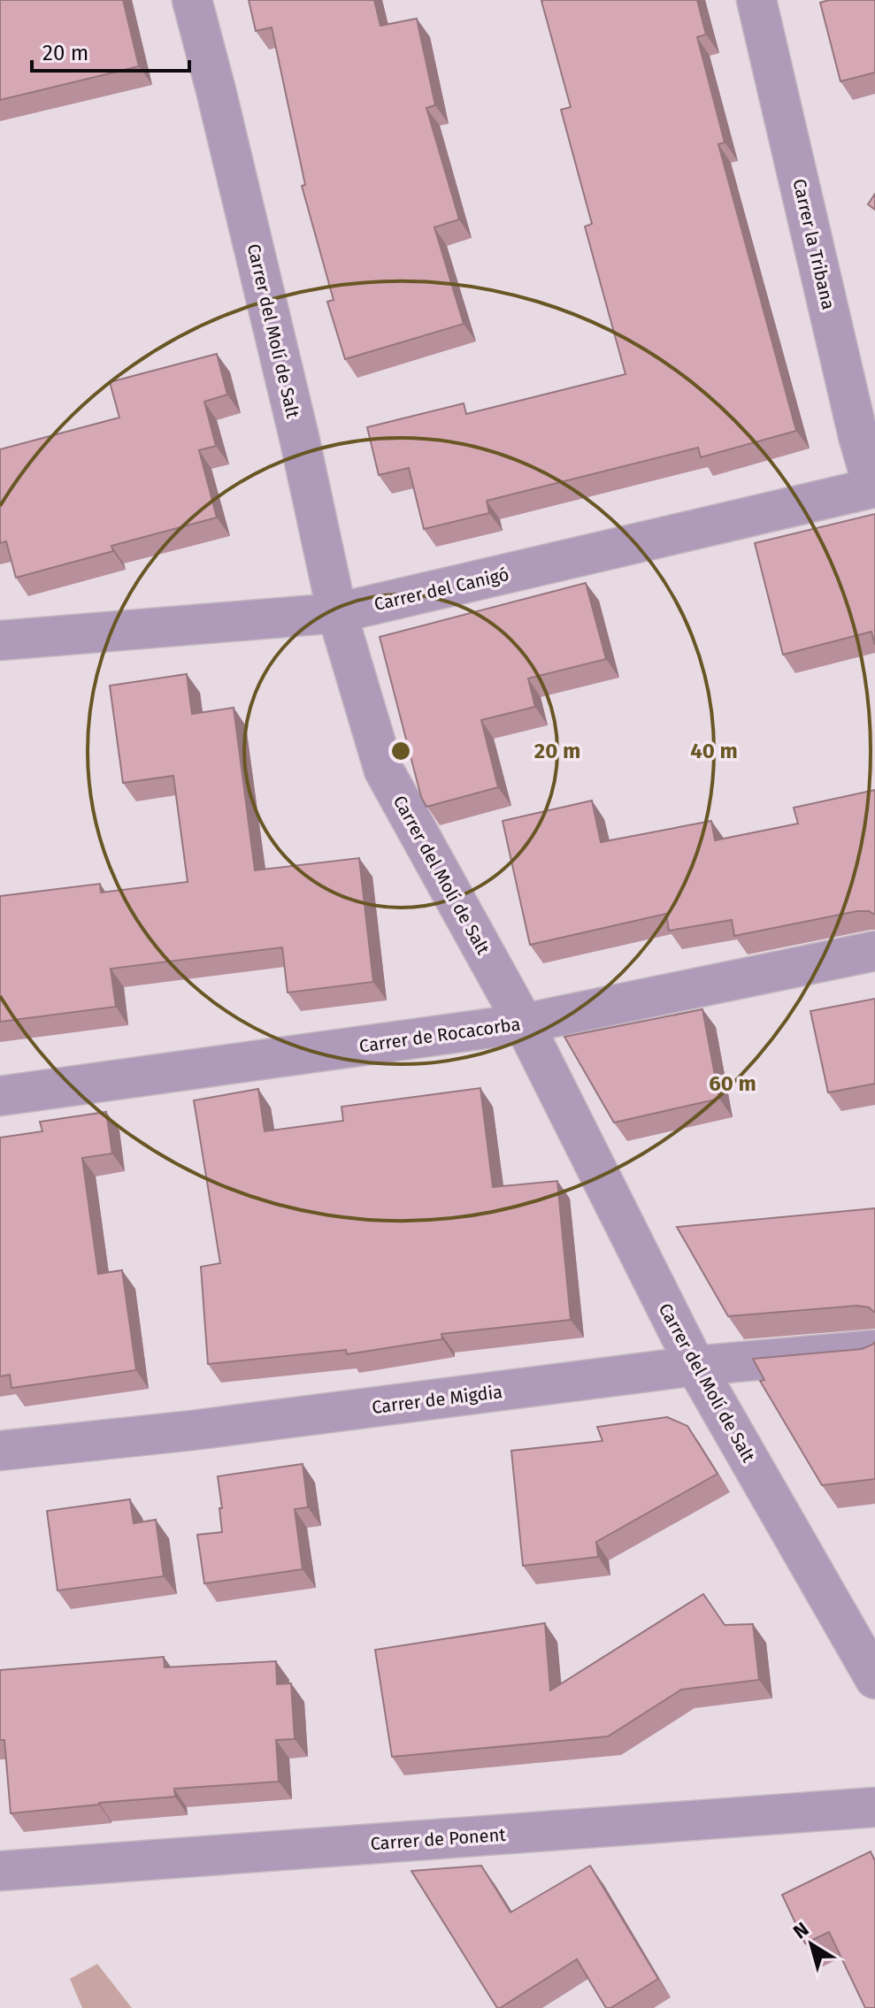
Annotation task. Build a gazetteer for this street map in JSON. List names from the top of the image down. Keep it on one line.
{"streets":{"street":["Carrer la Tribana","Carrer del Molí de Salt","Carrer del Canigó","Carrer de Rocacorba","Carrer de Migdia","Carrer de Ponent"]},"crossings":[["Carrer la Tribana","Carrer del Canigó"],["Carrer del Molí de Salt","Carrer del Canigó"],["Carrer del Molí de Salt","Carrer de Rocacorba"],["Carrer del Molí de Salt","Carrer de Migdia"]],"scale_bar":"20 m","north":"top left","rings":["20 m","40 m","60 m"]}
